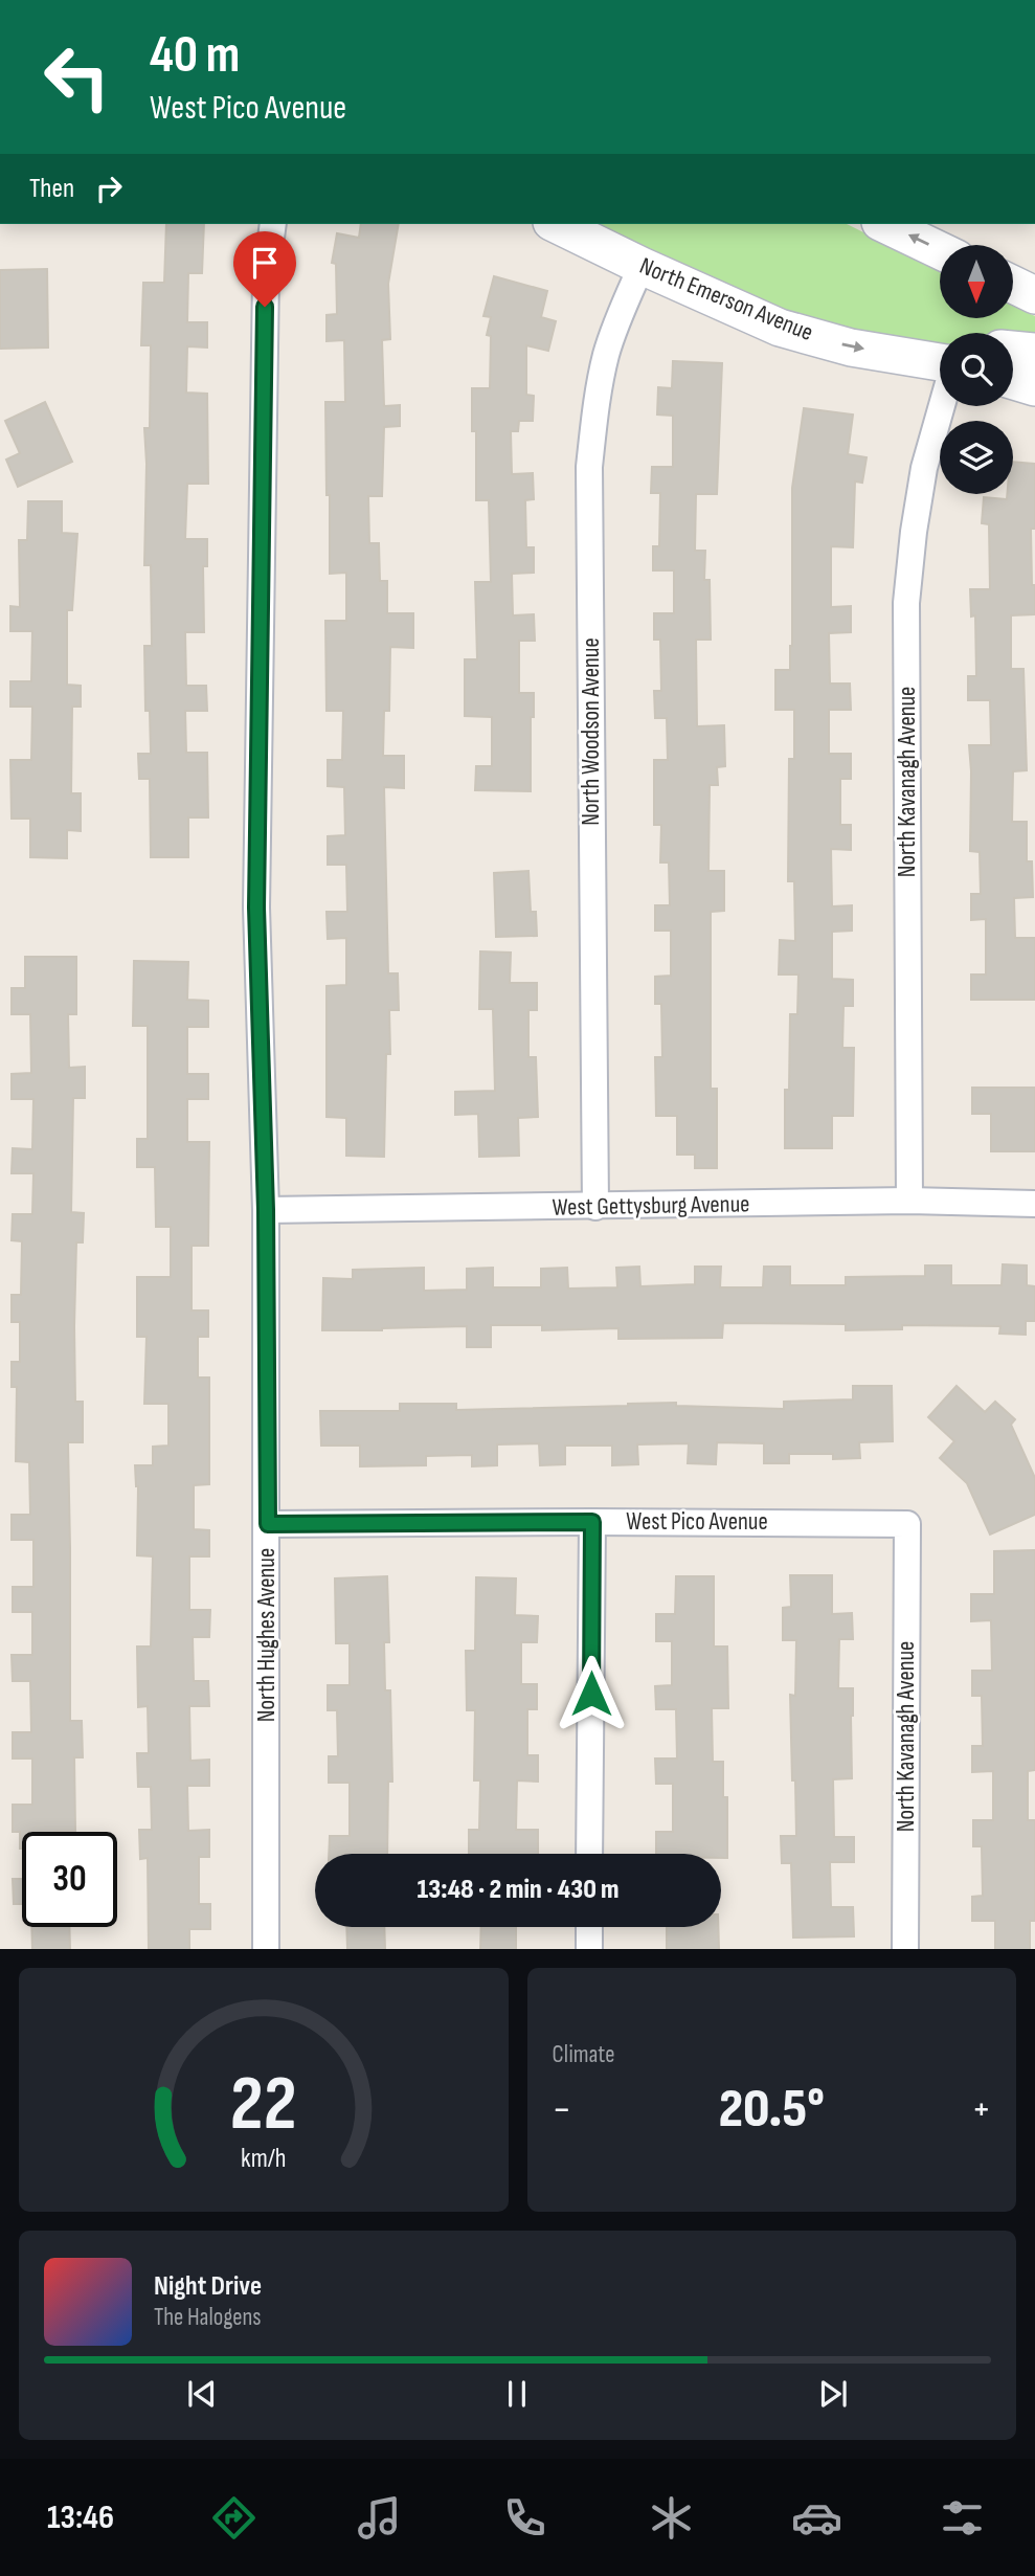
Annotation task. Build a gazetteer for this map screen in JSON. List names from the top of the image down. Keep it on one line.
{"streets":{"street":["North Emerson Avenue","North Woodson Avenue","North Kavanagh Avenue","West Gettysburg Avenue","West Pico Avenue","North Hughes Avenue"]},"crossings":[["North Emerson Avenue","North Woodson Avenue"],["North Woodson Avenue","West Gettysburg Avenue"],["North Kavanagh Avenue","West Gettysburg Avenue"],["North Kavanagh Avenue","West Pico Avenue"],["West Gettysburg Avenue","North Hughes Avenue"],["West Pico Avenue","North Hughes Avenue"]],"one_way":["North Emerson Avenue"],"north":"bottom","page":{"turn":["40 m","West Pico Avenue"],"then":"Then","limit":"30","trip":"13:48 · 2 min · 430 m","tile":"Climate","heat":["−","20.5°","+"],"song":["Night Drive","The Halogens"],"tabs":"13:46","gauge":["22","km/h"]}}
